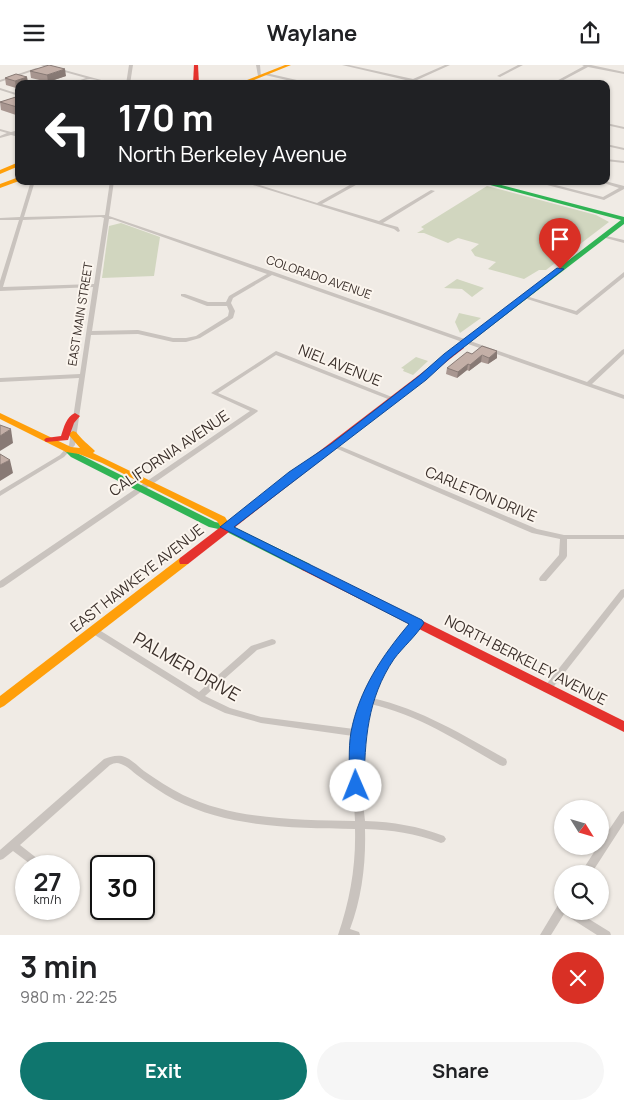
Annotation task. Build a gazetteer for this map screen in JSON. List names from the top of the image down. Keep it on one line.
{"streets":{"street":["COLORADO AVENUE","EAST MAIN STREET","NIEL AVENUE","CALIFORNIA AVENUE","CARLETON DRIVE","EAST HAWKEYE AVENUE","NORTH BERKELEY AVENUE","PALMER DRIVE"]},"crossings":[["COLORADO AVENUE","EAST MAIN STREET"],["COLORADO AVENUE","EAST HAWKEYE AVENUE"],["EAST MAIN STREET","NORTH BERKELEY AVENUE"],["NIEL AVENUE","CALIFORNIA AVENUE"],["NIEL AVENUE","EAST HAWKEYE AVENUE"],["CALIFORNIA AVENUE","NORTH BERKELEY AVENUE"],["CARLETON DRIVE","EAST HAWKEYE AVENUE"],["EAST HAWKEYE AVENUE","NORTH BERKELEY AVENUE"],["EAST HAWKEYE AVENUE","PALMER DRIVE"]],"north":"bottom right","page":{"header":"Waylane","turn":["170 m","North Berkeley Avenue"],"speed":"27 km/h","limit":"30","heading":["3 min","980 m · 22:25"],"buttons":["Exit","Share"]}}
